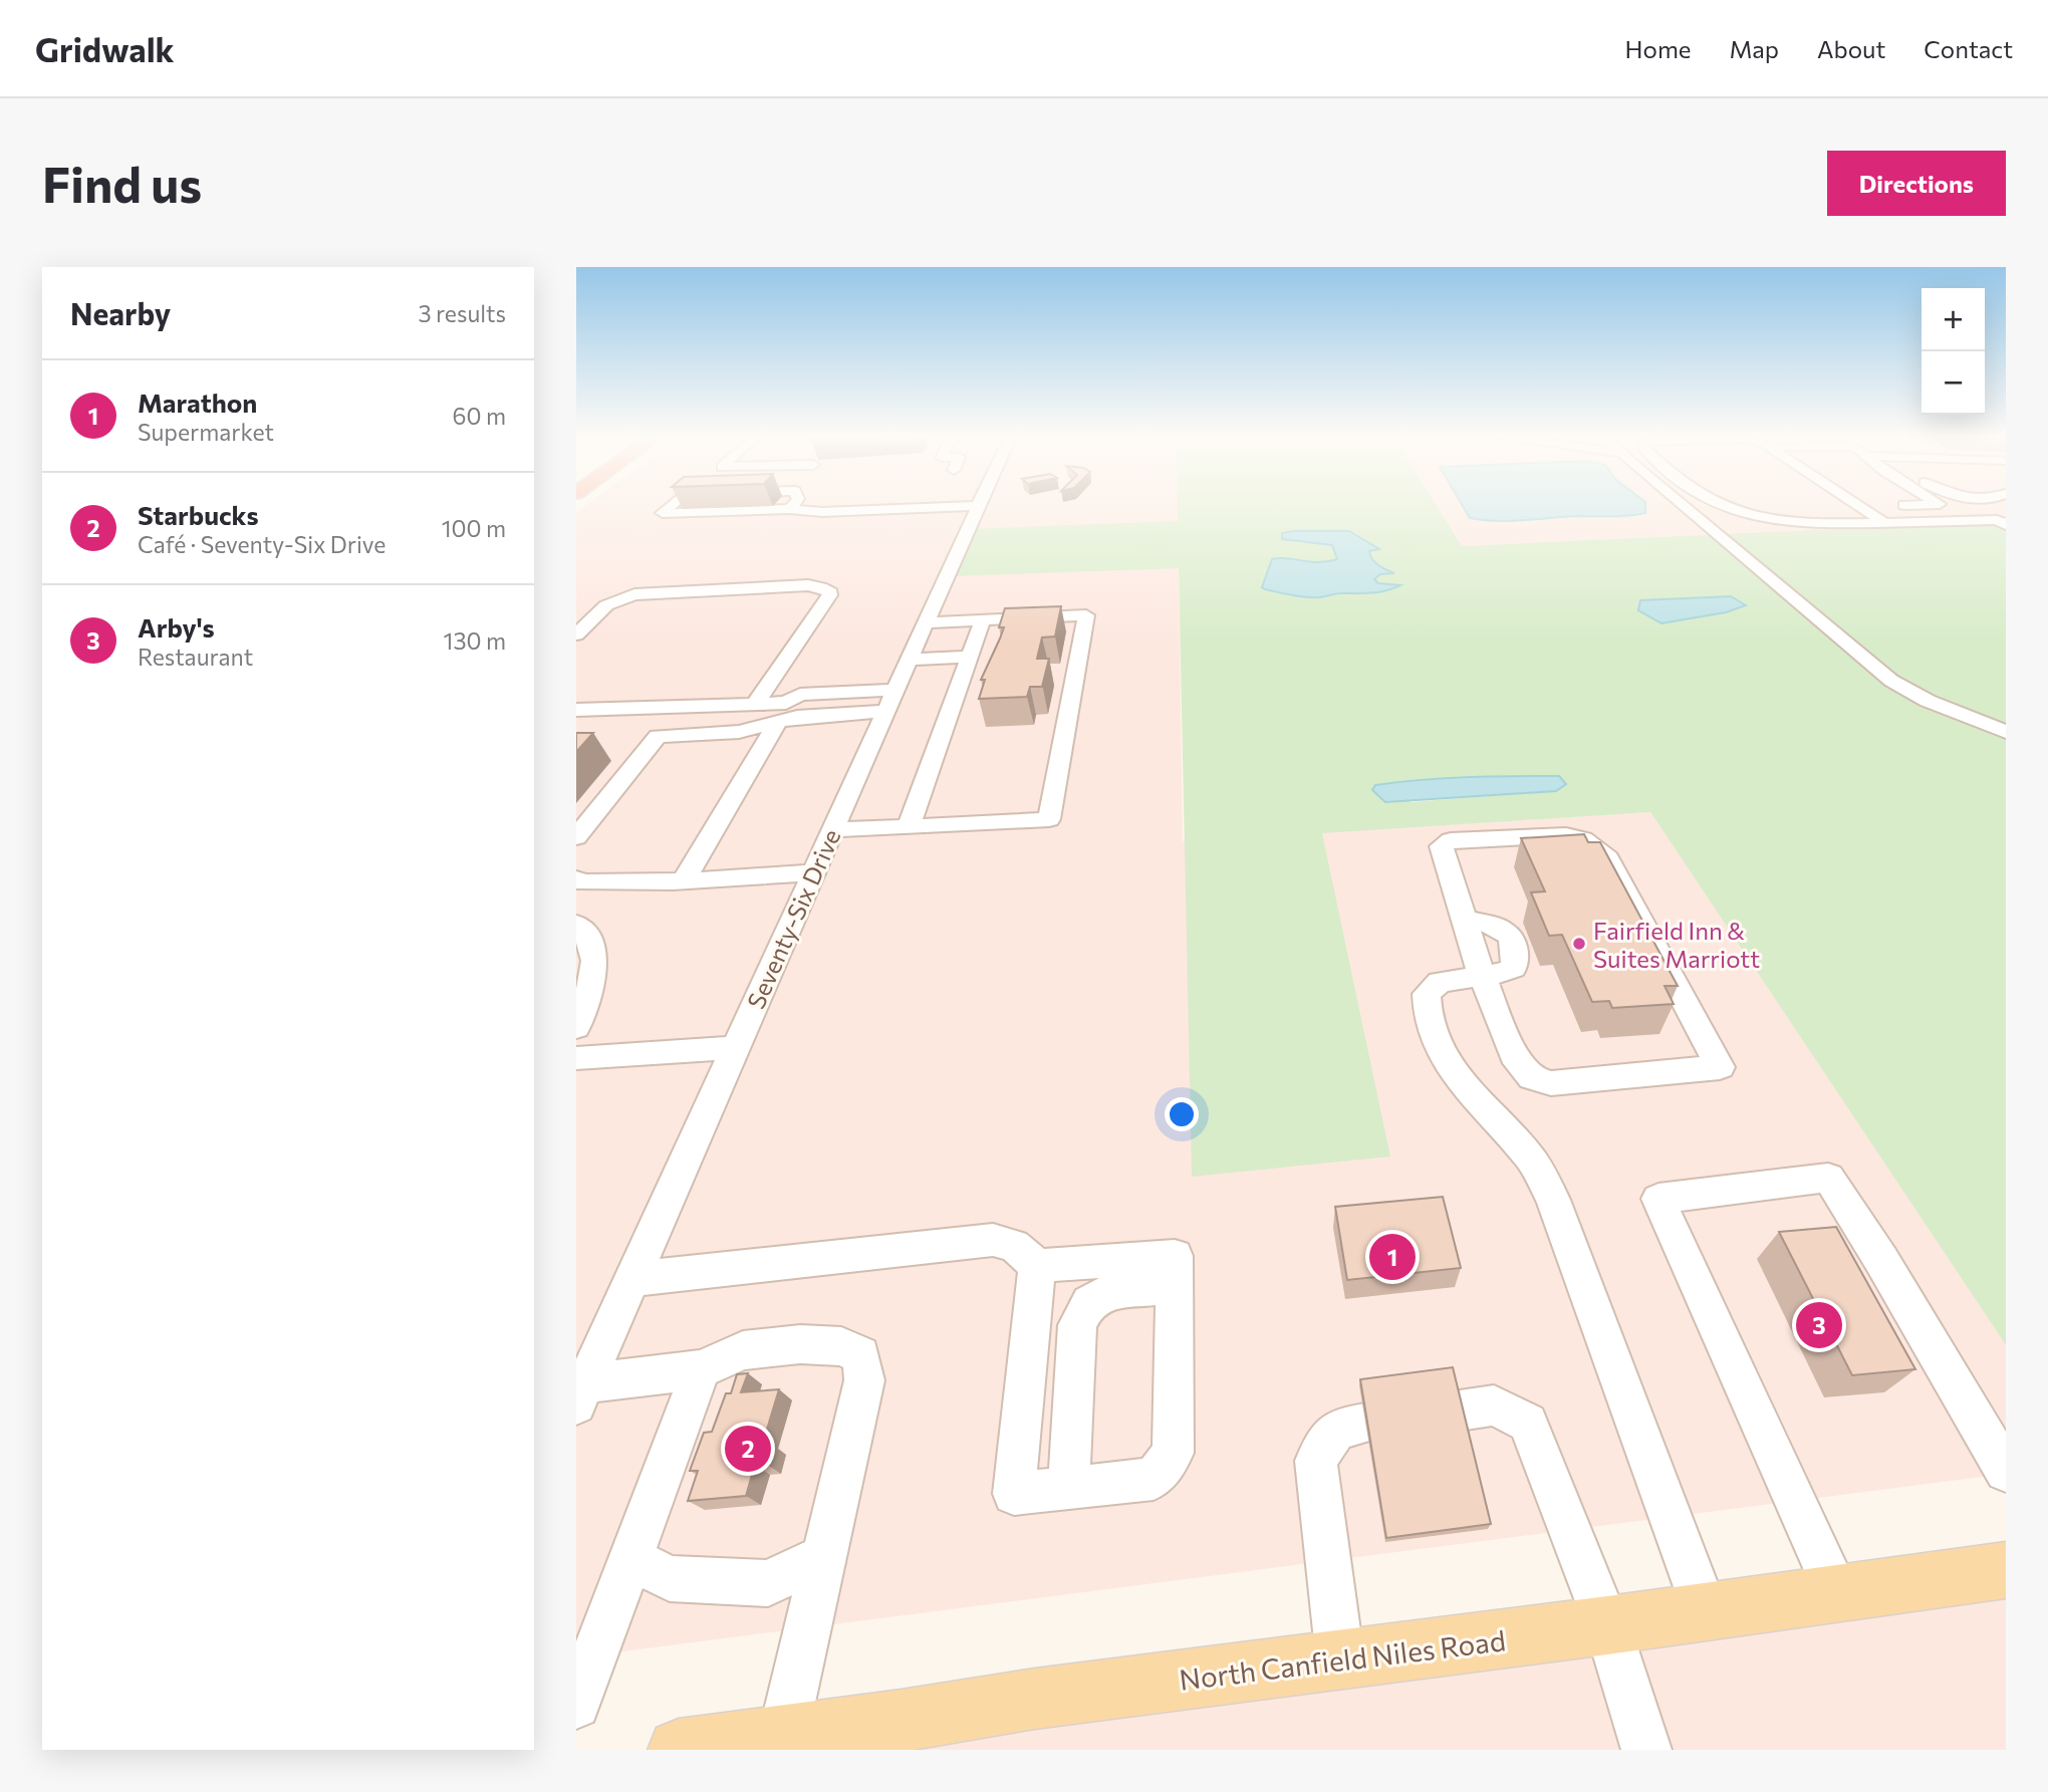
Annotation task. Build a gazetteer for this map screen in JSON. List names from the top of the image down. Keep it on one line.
{"streets":{"main road":["North Canfield Niles Road"],"street":["Seventy-Six Drive"]},"places":["Fairfield Inn & Suites Marriott"],"page":{"header":"Gridwalk","nav":["Home","Map","About","Contact"],"buttons":"Directions","title":"Find us","heading":["Nearby","3 results"],"map_buttons":["+","−"],"list":[{"mark":"1","name":"Marathon","note":"Supermarket","value":"60 m"},{"mark":"2","name":"Starbucks","note":"Café · Seventy-Six Drive","value":"100 m"},{"mark":"3","name":"Arby's","note":"Restaurant","value":"130 m"}],"pins":["1","3","2"]}}
